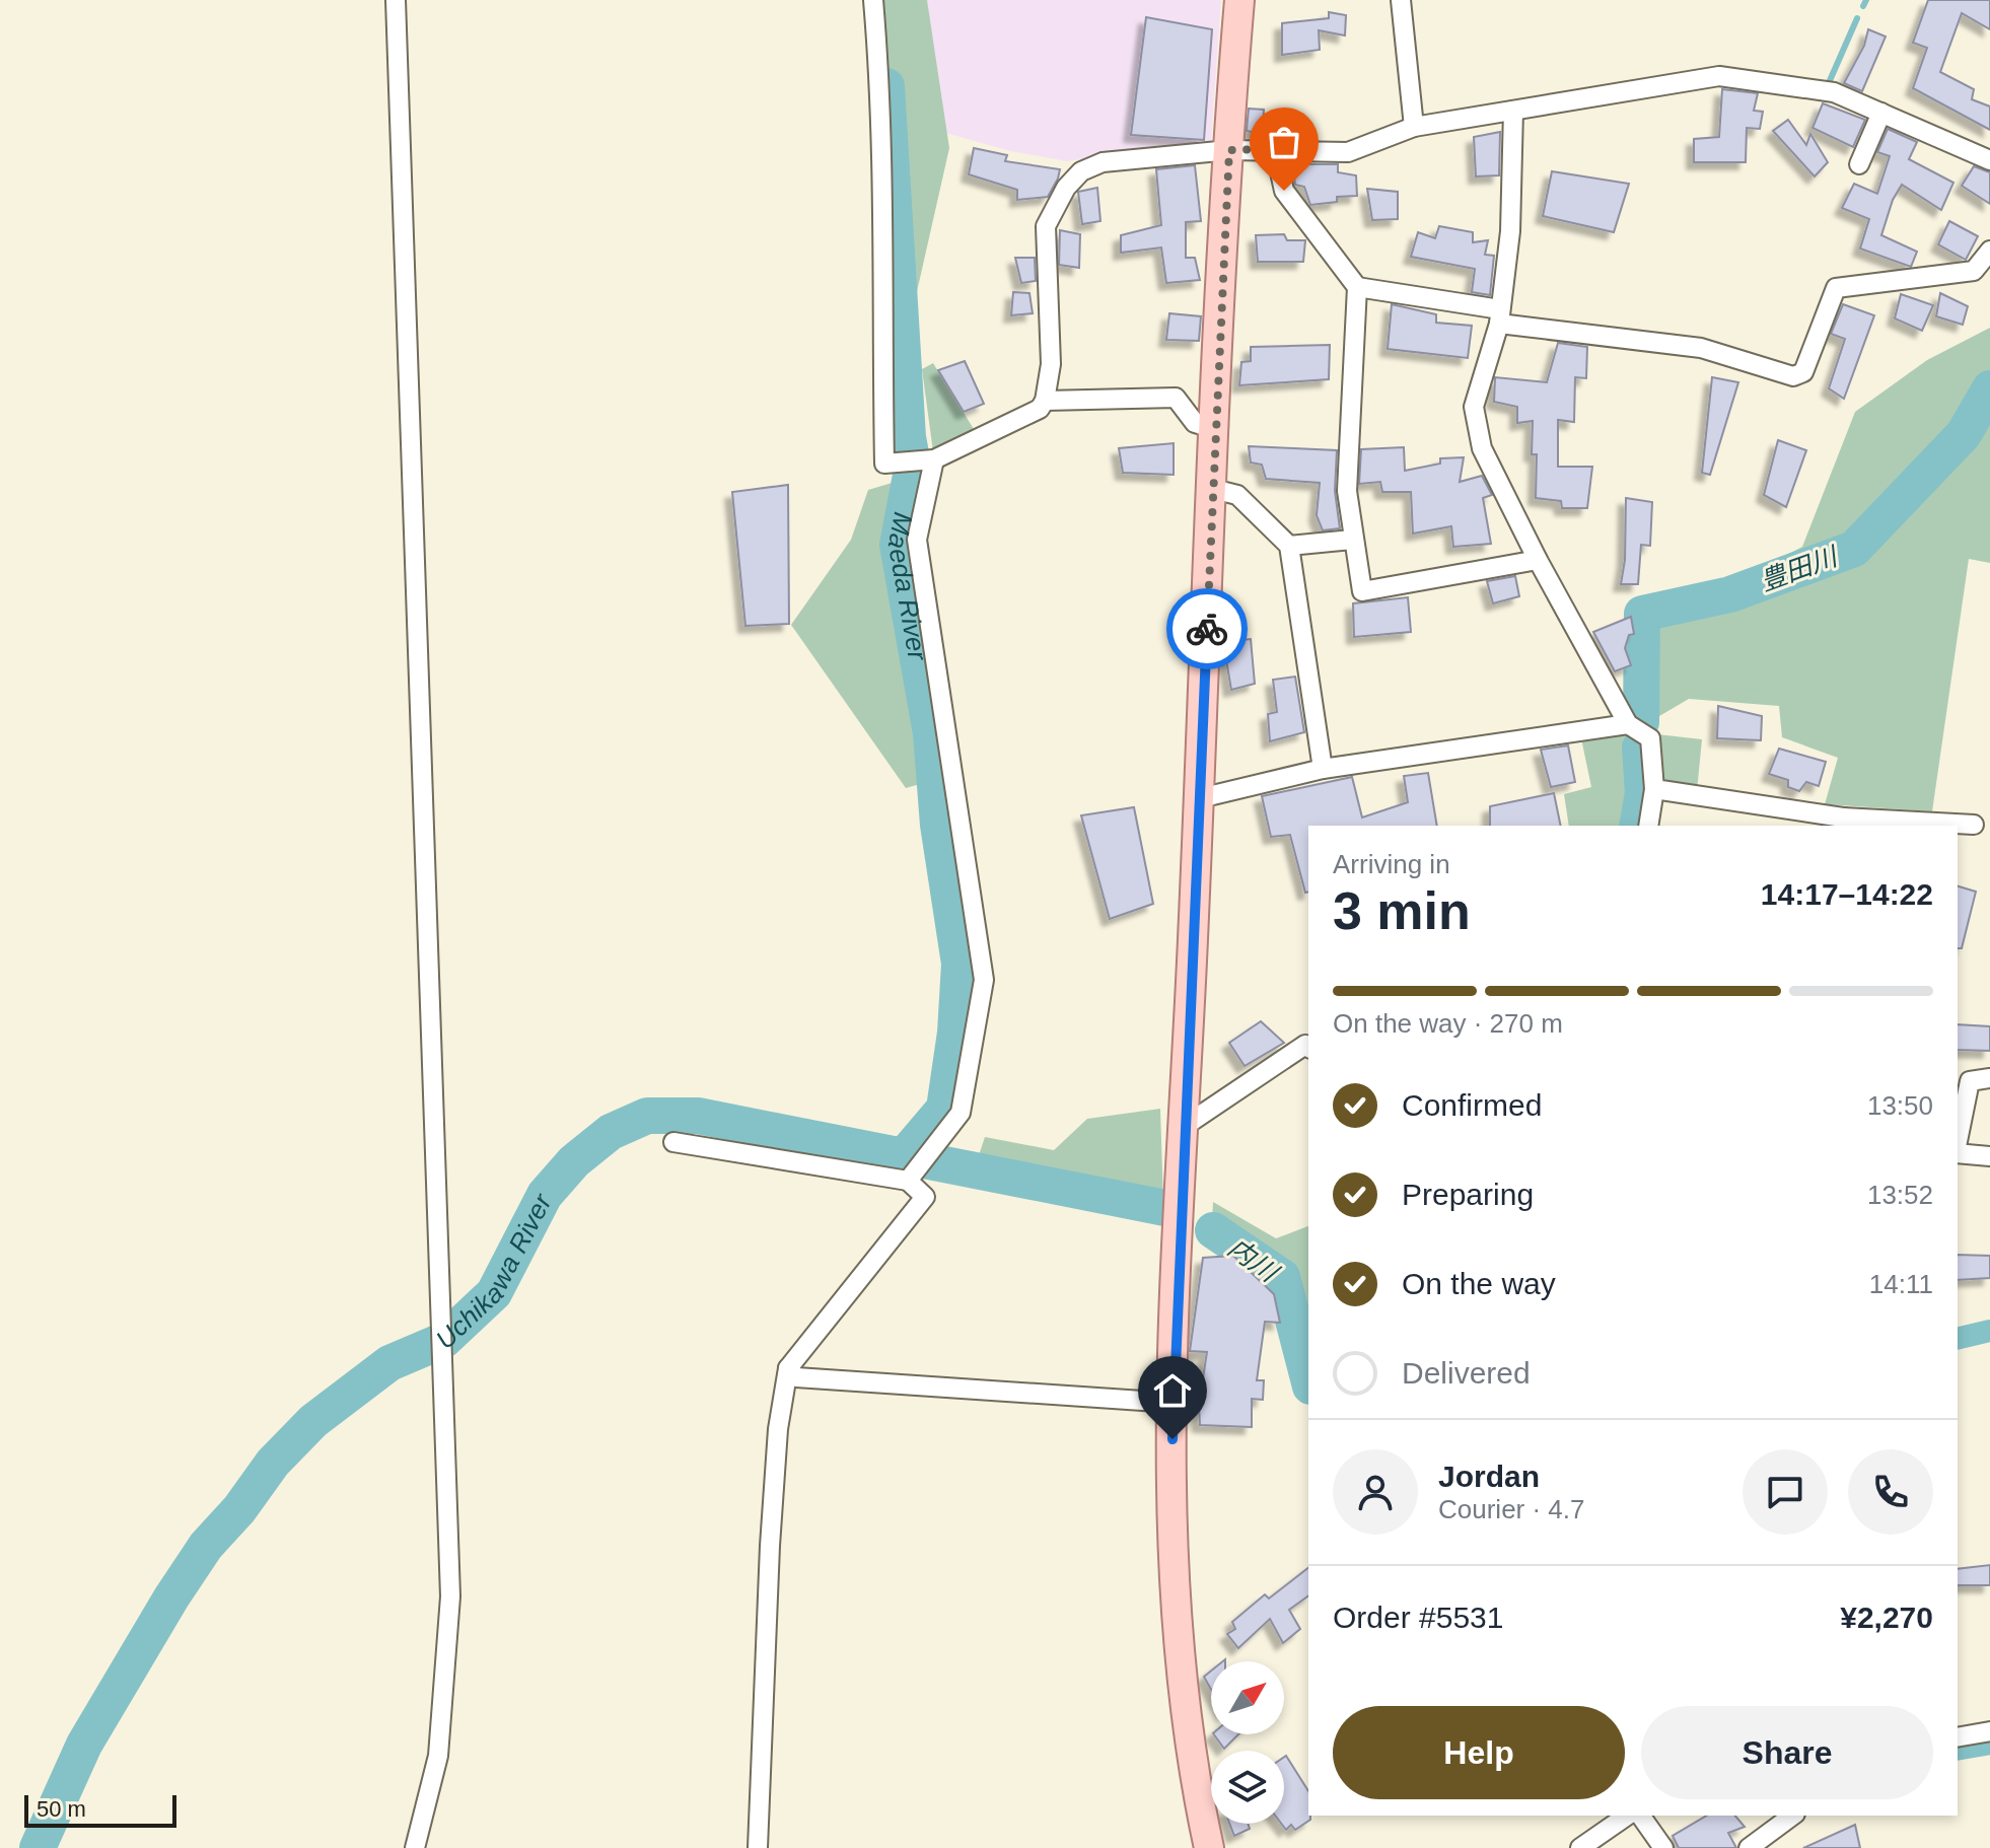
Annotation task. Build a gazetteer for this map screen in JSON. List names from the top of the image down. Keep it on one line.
{"water":["豊田川","Maeda River","内川","Uchikawa River"],"scale_bar":"50 m","north":"top right","page":{"heading":["3 min","Arriving in","14:17–14:22"],"panel":["Jordan","Courier · 4.7","Order #5531","¥2,270"],"bar":"On the way · 270 m","list":[["Confirmed","13:50"],["Preparing","13:52"],["On the way","14:11"],"Delivered"],"buttons":["Help","Share"],"scale":"50 m"}}
